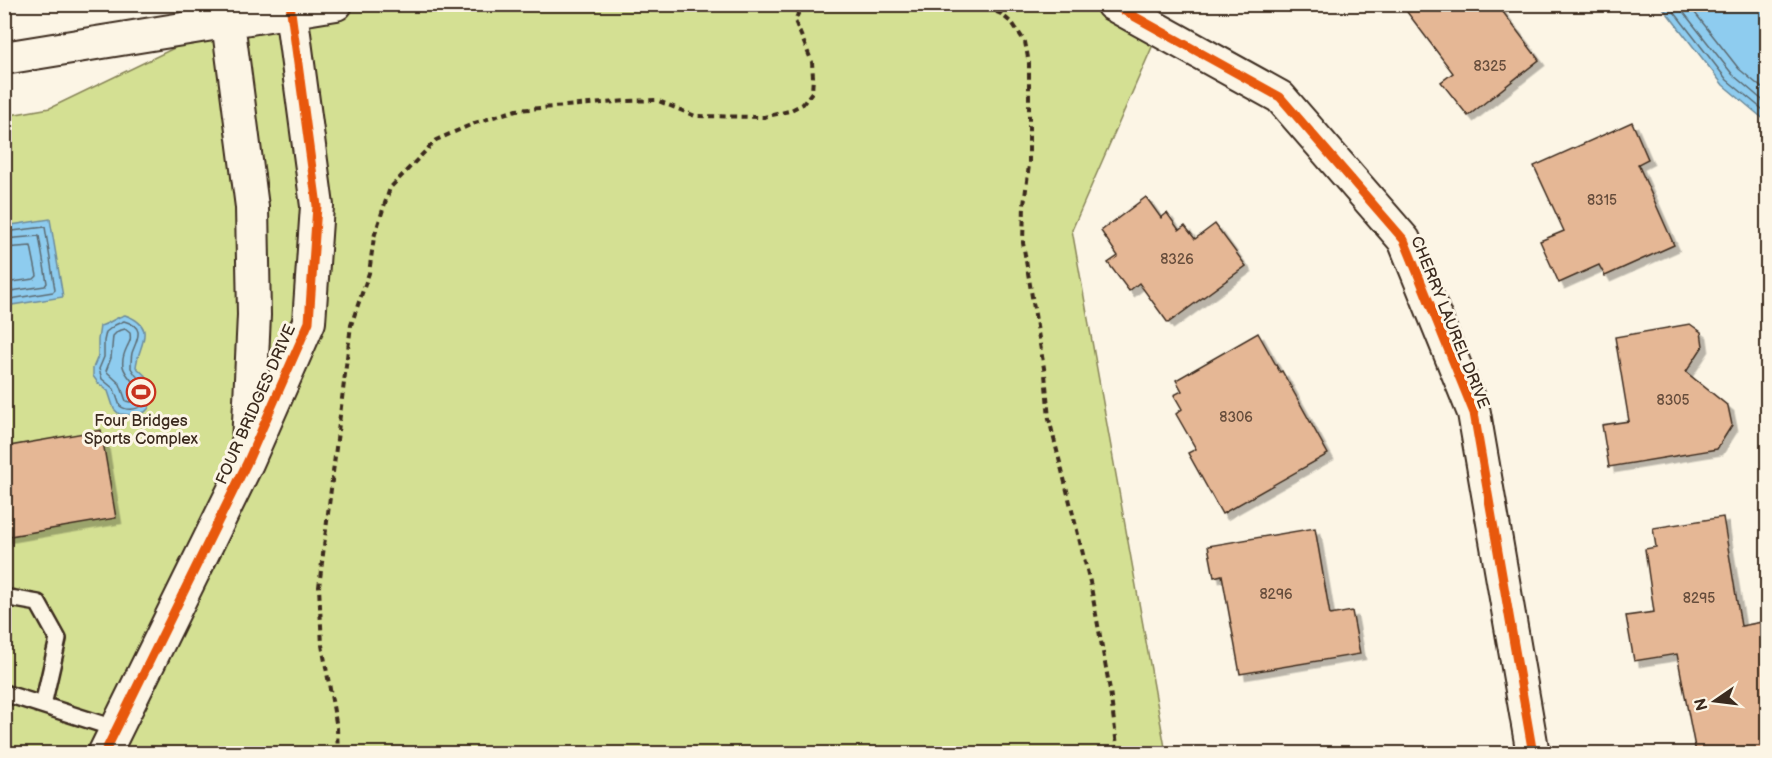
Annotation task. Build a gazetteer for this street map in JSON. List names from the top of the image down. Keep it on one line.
{"streets":{"street":["CHERRY LAUREL DRIVE","FOUR BRIDGES DRIVE"]},"places":{"sports":["Four Bridges Sports Complex"]},"house_numbers":["8325","8315","8326","8305","8306","8296","8295"],"north":"left"}
